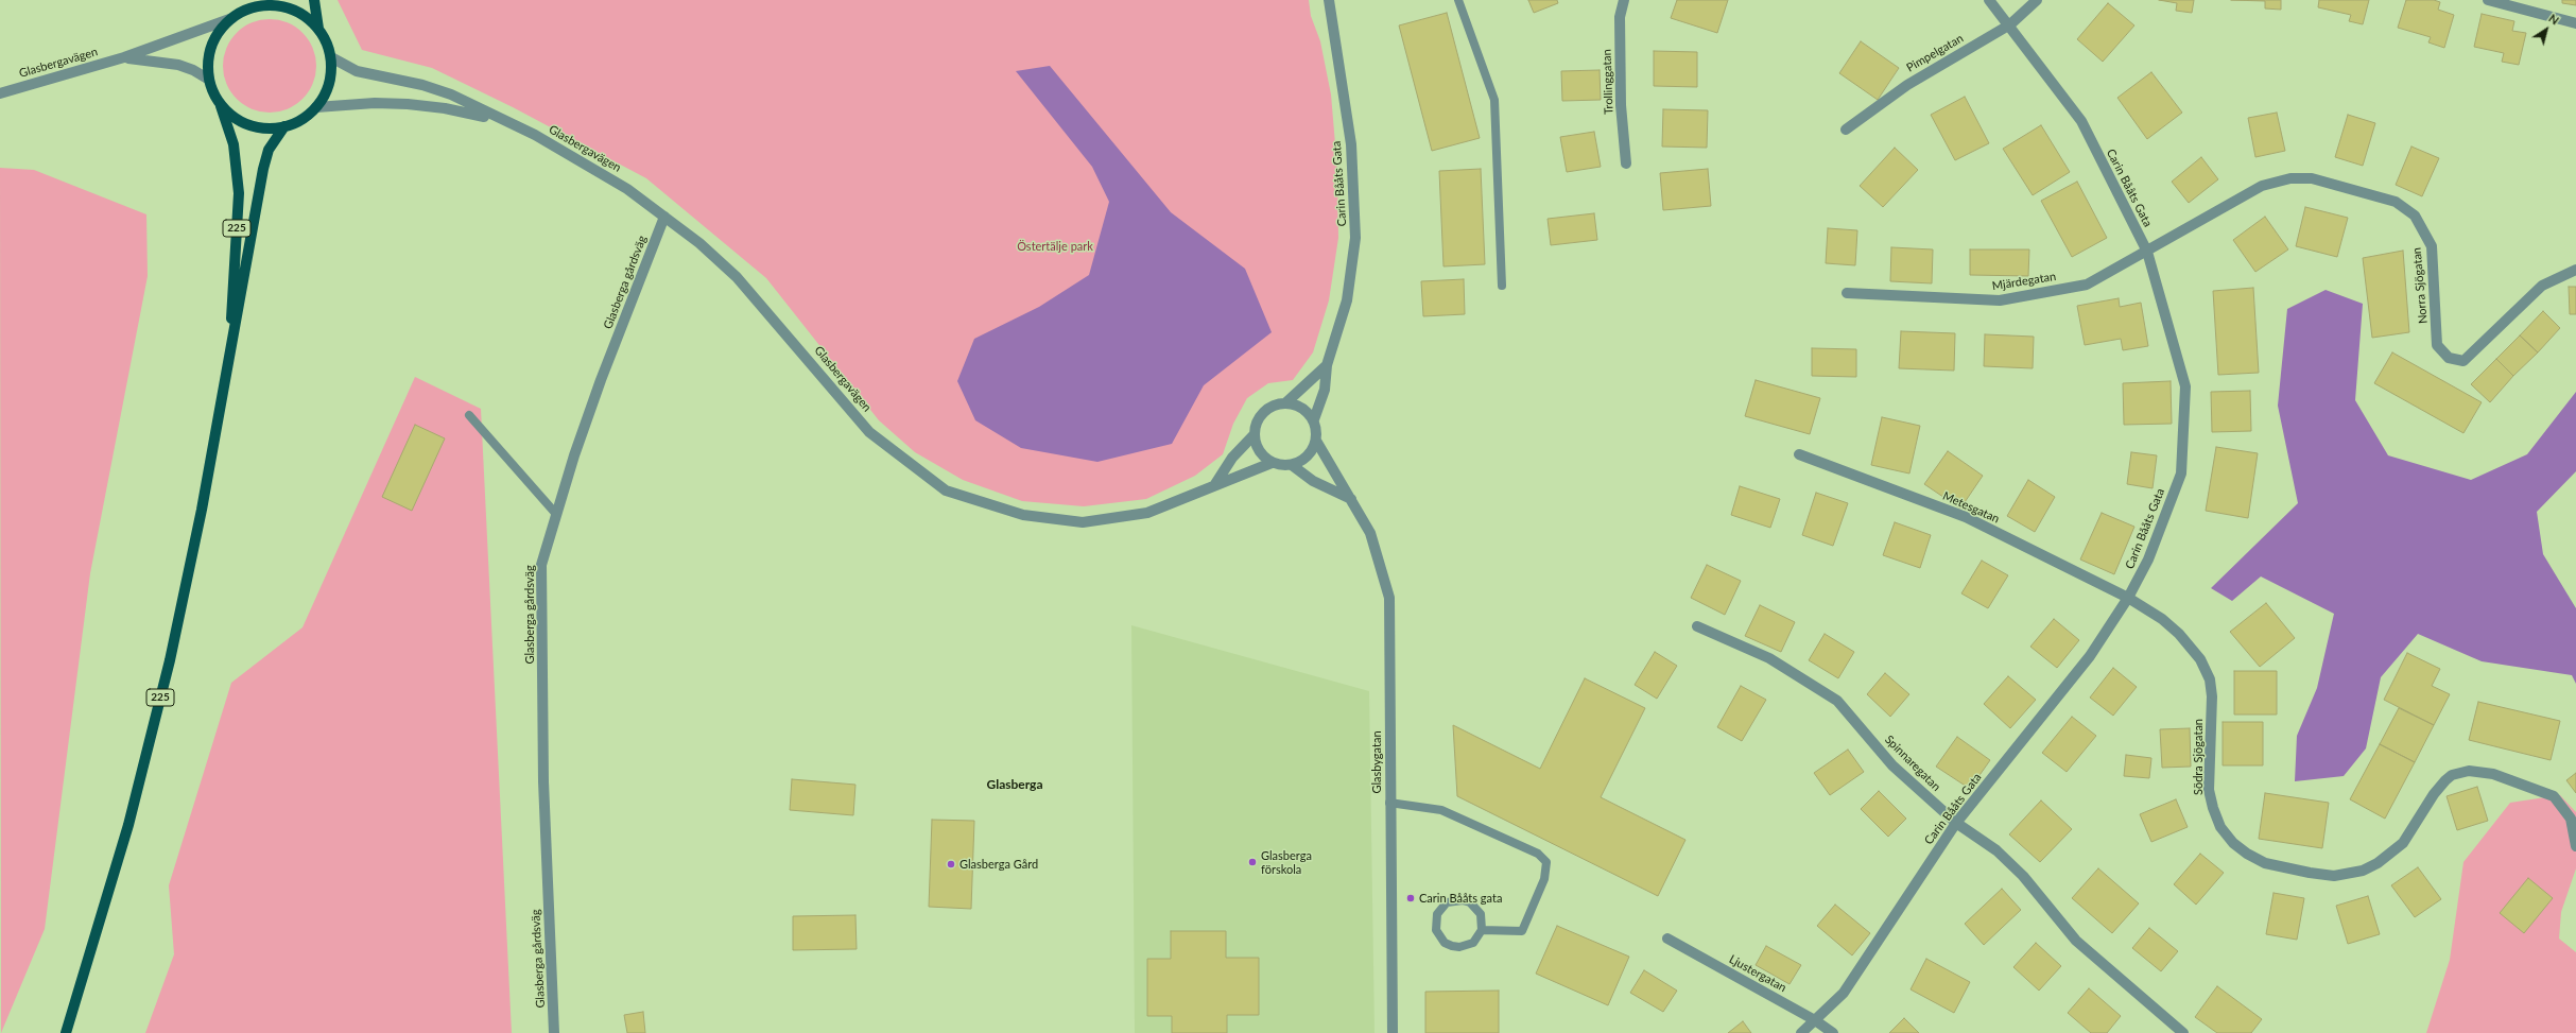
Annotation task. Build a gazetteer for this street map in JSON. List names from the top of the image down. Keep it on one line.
{"streets":{"main road":["225"],"street":["Pimpelgatan","Glasbergavägen","Trollinggatan","Carin Bååts Gata","Mjärdegatan","Glasberga gårdsväg","Norra Sjögatan","Metesgatan","Södra Sjögatan","Glasbygatan","Spinnaregatan","Ljustergatan"]},"crossings":[["Pimpelgatan","Carin Bååts Gata"],["Glasbergavägen","Carin Bååts Gata"],["Glasbergavägen","225"],["Glasbergavägen","Glasberga gårdsväg"],["Glasbergavägen","Glasbygatan"],["Carin Bååts Gata","Mjärdegatan"],["Carin Bååts Gata","Norra Sjögatan"],["Carin Bååts Gata","Metesgatan"],["Carin Bååts Gata","Södra Sjögatan"],["Carin Bååts Gata","Glasbygatan"],["Carin Bååts Gata","Spinnaregatan"],["Carin Bååts Gata","Ljustergatan"],["Mjärdegatan","Norra Sjögatan"],["Metesgatan","Södra Sjögatan"]],"districts":["Glasberga"],"parks":["Östertälje park"],"places":["Glasberga förskola","Glasberga Gård","Carin Bååts gata"],"north":"top right"}
